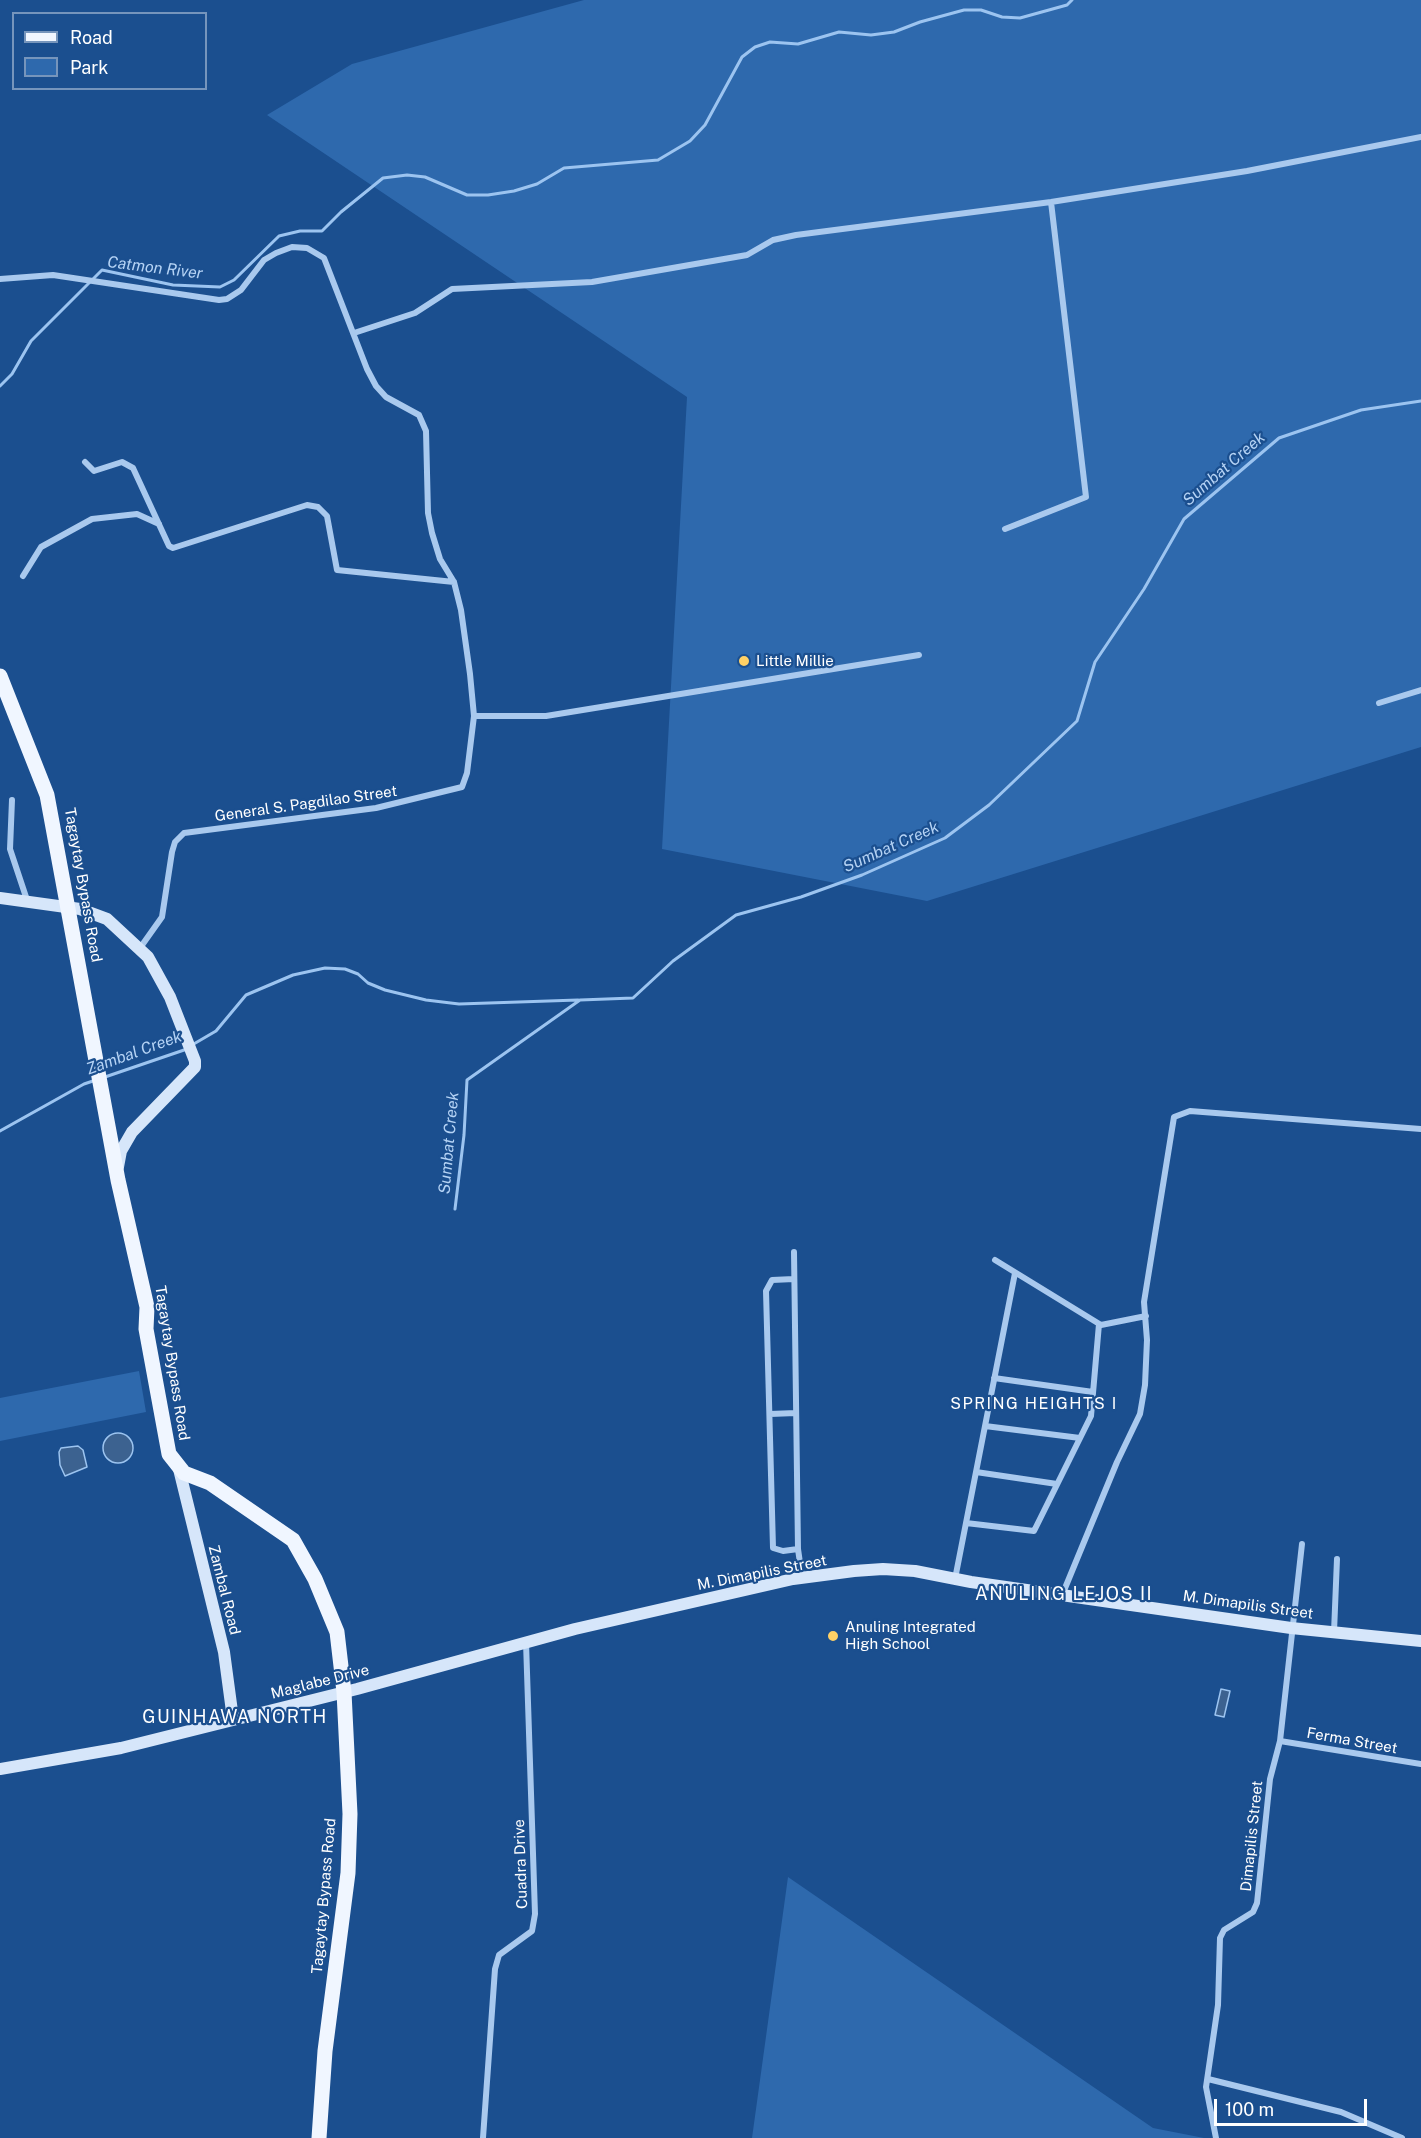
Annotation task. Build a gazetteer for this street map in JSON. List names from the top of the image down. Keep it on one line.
{"streets":{"main road":["Tagaytay Bypass Road","M. Dimapilis Street","Zambal Road","Maglabe Drive"],"street":["General S. Pagdilao Street","Ferma Street","Dimapilis Street","Cuadra Drive"]},"crossings":[["Tagaytay Bypass Road","Zambal Road"],["Tagaytay Bypass Road","Maglabe Drive"],["M. Dimapilis Street","Maglabe Drive"],["M. Dimapilis Street","Dimapilis Street"],["Zambal Road","Maglabe Drive"],["Maglabe Drive","Cuadra Drive"],["Ferma Street","Dimapilis Street"]],"districts":["SPRING HEIGHTS I","ANULING LEJOS II","GUINHAWA NORTH"],"water":["Catmon River","Sumbat Creek","Zambal Creek"],"places":["Little Millie","Anuling Integrated High School"],"legend":["Road","Park"],"scale_bar":"100 m"}
